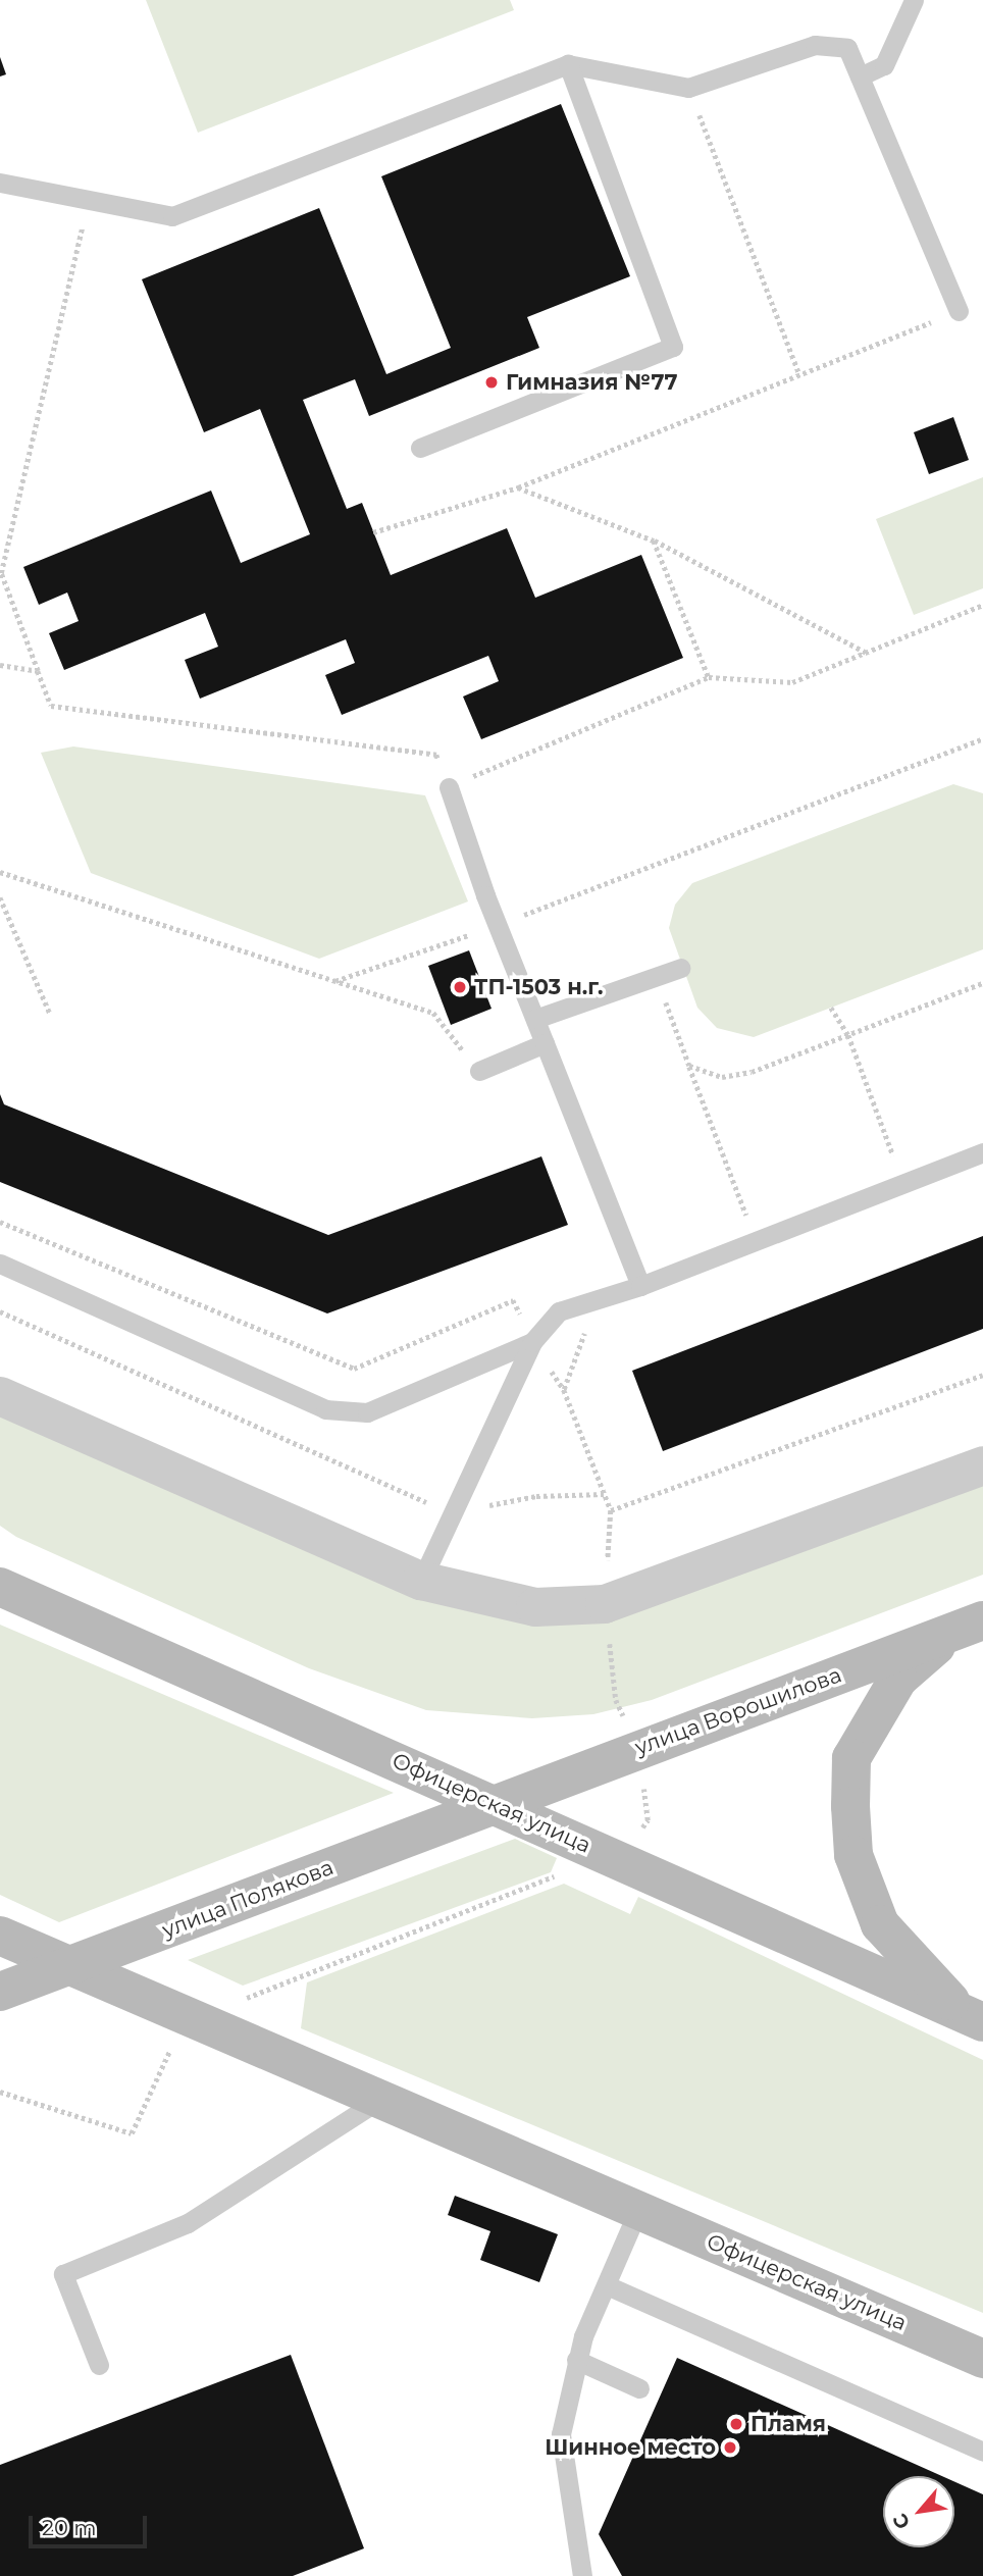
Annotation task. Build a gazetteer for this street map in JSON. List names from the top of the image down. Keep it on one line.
{"streets":{"main road":["улица Ворошилова","Офицерская улица","улица Полякова"]},"crossings":[["улица Ворошилова","Офицерская улица"],["улица Ворошилова","улица Полякова"],["Офицерская улица","улица Полякова"]],"places":["Гимназия №77","ТП-1503 н.г.","Пламя","Шинное место"],"scale_bar":"20 m","north":"bottom left"}
